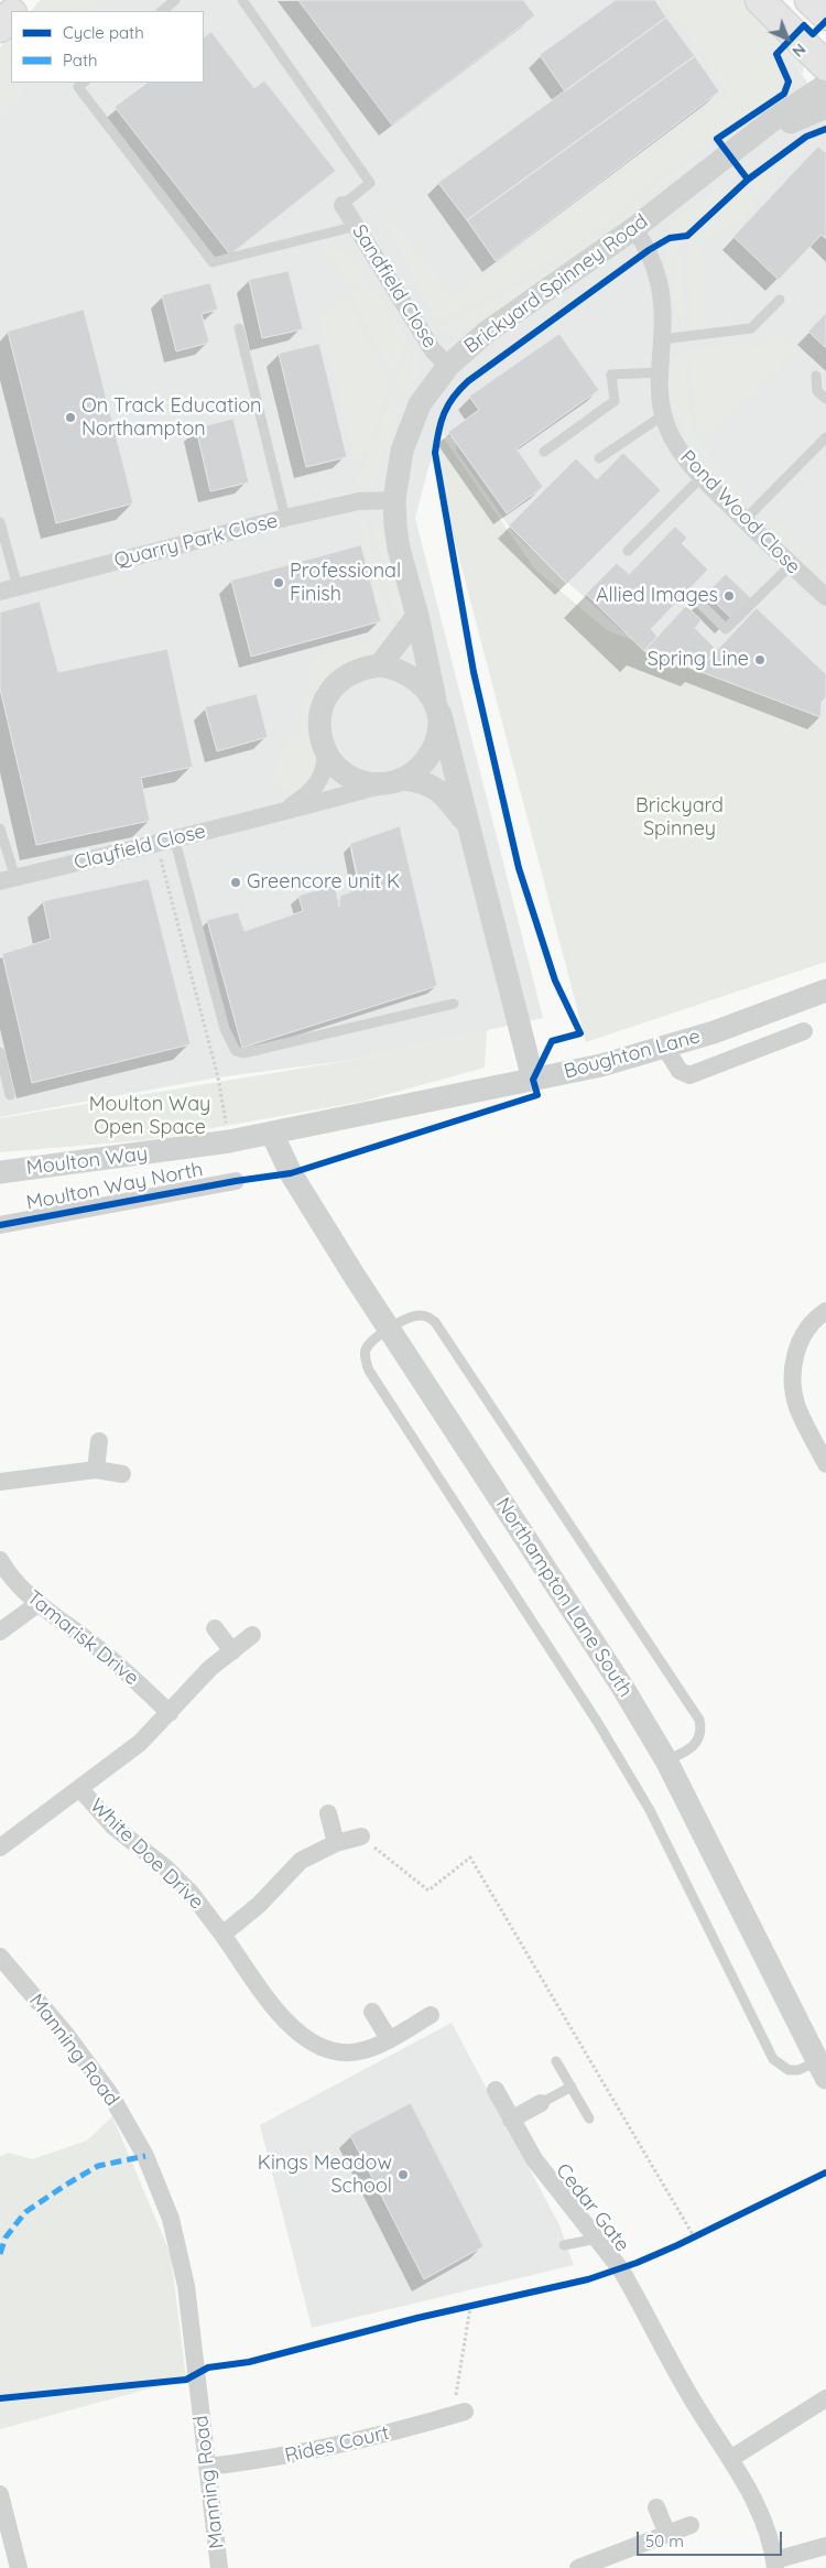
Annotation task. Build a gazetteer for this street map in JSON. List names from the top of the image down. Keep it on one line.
{"streets":{"street":["Brickyard Spinney Road","Sandfield Close","Pond Wood Close","Quarry Park Close","Clayfield Close","Boughton Lane","Moulton Way","Moulton Way North","Northampton Lane South","Tamarisk Drive","White Doe Drive","Manning Road","Cedar Gate","Rides Court"]},"crossings":[["Brickyard Spinney Road","Sandfield Close"],["Brickyard Spinney Road","Pond Wood Close"],["Brickyard Spinney Road","Quarry Park Close"],["Brickyard Spinney Road","Clayfield Close"],["Brickyard Spinney Road","Boughton Lane"],["Boughton Lane","Moulton Way"],["Boughton Lane","Northampton Lane South"],["Moulton Way","Northampton Lane South"],["Manning Road","Rides Court"]],"parks":["Brickyard Spinney","Moulton Way Open Space"],"places":["On Track Education Northampton","Professional Finish","Allied Images","Spring Line","Greencore unit K","Kings Meadow School"],"legend":["Cycle path","Path"],"scale_bar":"50 m","north":"bottom right"}
